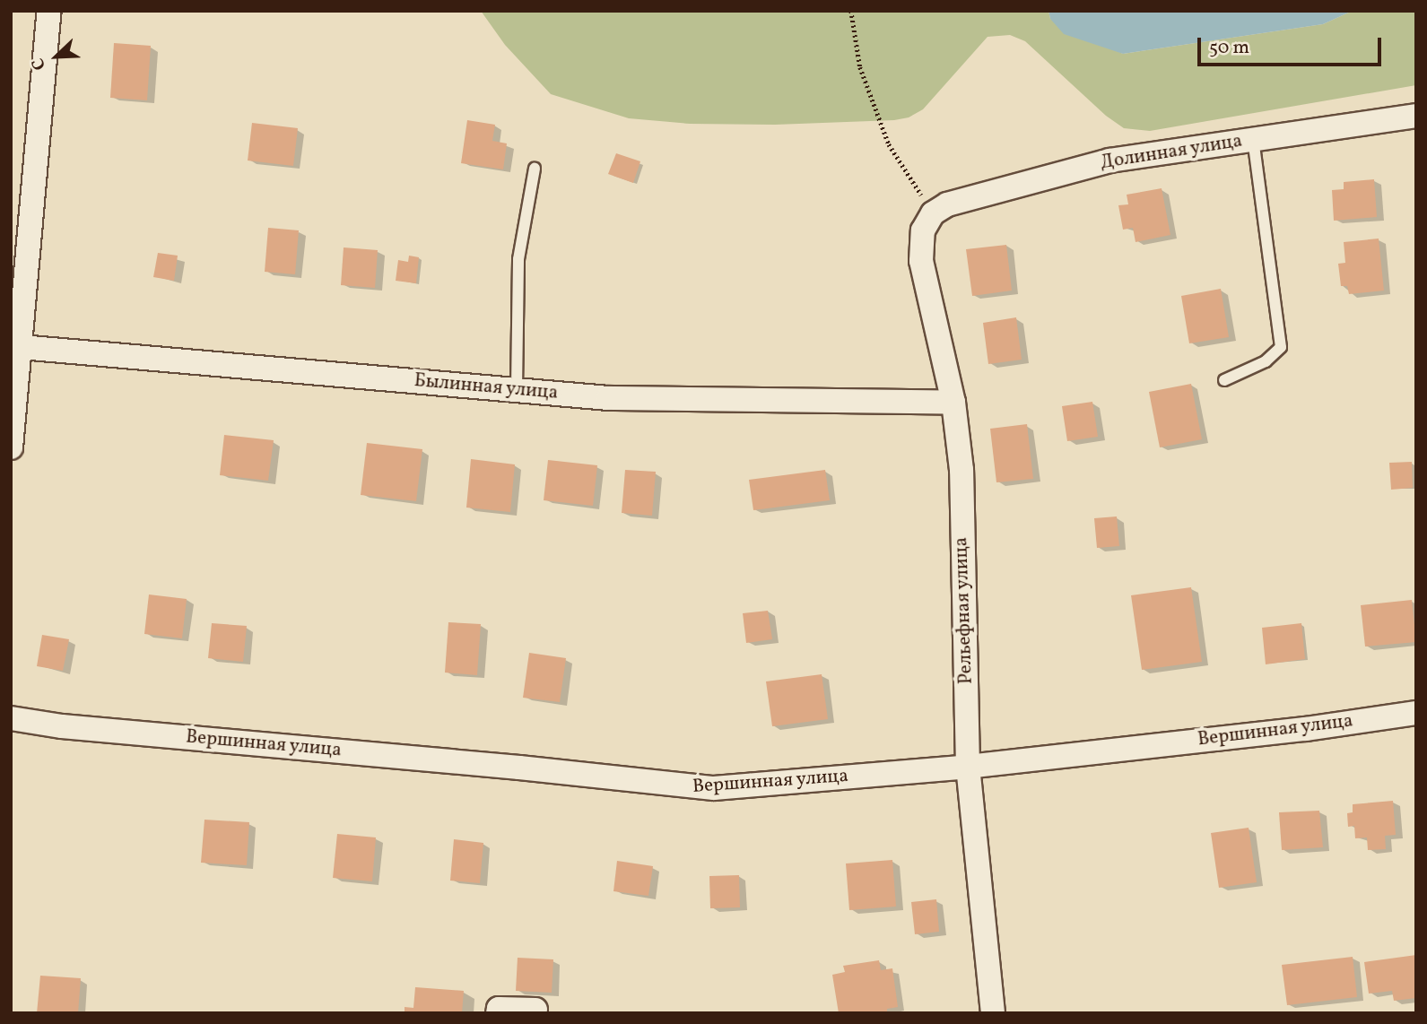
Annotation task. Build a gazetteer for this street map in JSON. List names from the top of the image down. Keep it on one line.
{"streets":{"street":["Долинная улица","Былинная улица","Рельефная улица","Вершинная улица"]},"crossings":[["Долинная улица","Рельефная улица"],["Былинная улица","Рельефная улица"],["Рельефная улица","Вершинная улица"]],"scale_bar":"50 m","north":"bottom left"}
